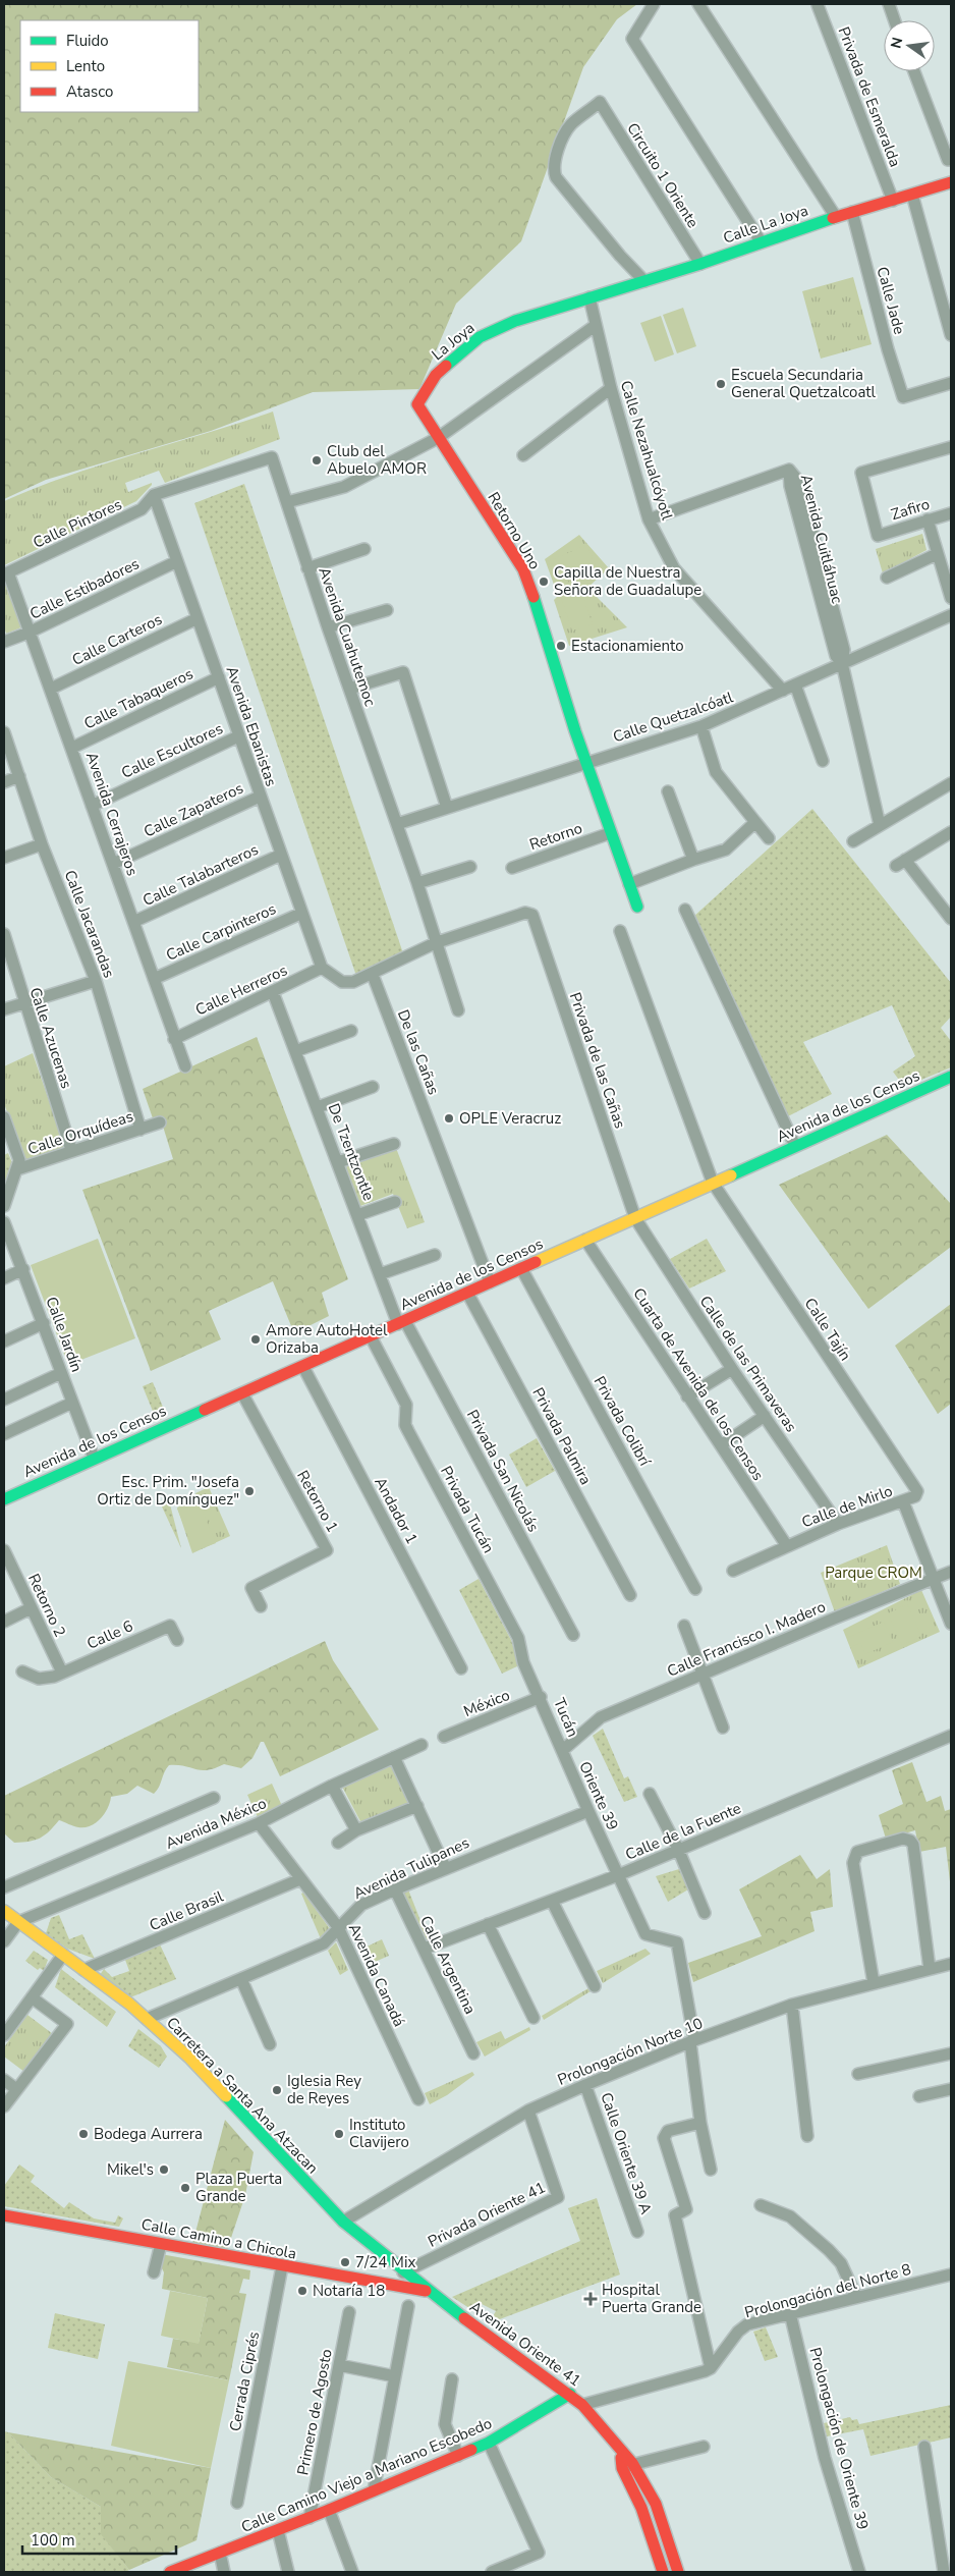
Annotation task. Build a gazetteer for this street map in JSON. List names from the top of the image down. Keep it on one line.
{"streets":{"street":["Privada de Esmeralda","Circuito 1 Oriente","Calle La Joya","Calle Jade","La Joya","Calle Nezahualcóyotl","Zafiro","Calle Pintores","Retorno Uno","Avenida Cuitláhuac","Calle Estibadores","Avenida Cuahutemoc","Calle Carteros","Calle Tabaqueros","Calle Quetzalcóatl","Avenida Ebanistas","Calle Escultores","Calle Zapateros","Avenida Cerrajeros","Retorno","Calle Talabarteros","Calle Jacarandas","Calle Carpinteros","Calle Herreros","Calle Azucenas","De las Cañas","Privada de las Cañas","Avenida de los Censos","Calle Orquídeas","De Tzentzontle","Calle Tajín","Calle Jardín","Calle de las Primaveras","Cuarta de Avenida de los Censos","Privada Colibrí","Privada Palmira","Privada San Nicolás","Retorno 1","Calle de Mirlo","Privada Tucán","Andador 1","Retorno 2","Calle 6","Calle Francisco I. Madero","México","Tucán","Oriente 39","Avenida México","Calle de la Fuente","Avenida Tulipanes","Calle Brasil","Calle Argentina","Avenida Canadá","Prolongación Norte 10","Carretera a Santa Ana Atzacan","Calle Oriente 39 A","Privada Oriente 41","Calle Camino a Chicola","Prolongación del Norte 8","Avenida Oriente 41","Cerrada Ciprés","Primero de Agosto","Prolongación de Oriente 39","Calle Camino Viejo a Mariano Escobedo"]},"crossings":[["Privada de Esmeralda","Calle La Joya"],["Circuito 1 Oriente","Calle La Joya"],["Calle La Joya","Calle Jade"],["Calle La Joya","La Joya"],["Calle La Joya","Calle Nezahualcóyotl"],["La Joya","Calle Nezahualcóyotl"],["La Joya","Retorno Uno"],["Calle Nezahualcóyotl","Avenida Cuitláhuac"],["Calle Nezahualcóyotl","Calle Quetzalcóatl"],["Calle Pintores","Avenida Cuahutemoc"],["Calle Pintores","Avenida Ebanistas"],["Calle Pintores","Avenida Cerrajeros"],["Retorno Uno","Calle Quetzalcóatl"],["Avenida Cuitláhuac","Calle Quetzalcóatl"],["Calle Estibadores","Avenida Ebanistas"],["Calle Estibadores","Avenida Cerrajeros"],["Avenida Cuahutemoc","Calle Quetzalcóatl"],["Avenida Cuahutemoc","Avenida Ebanistas"],["Avenida Cuahutemoc","Privada de las Cañas"],["Calle Carteros","Avenida Ebanistas"],["Calle Carteros","Avenida Cerrajeros"],["Calle Tabaqueros","Avenida Ebanistas"],["Calle Tabaqueros","Avenida Cerrajeros"],["Avenida Ebanistas","Calle Escultores"],["Avenida Ebanistas","Calle Zapateros"],["Avenida Ebanistas","Calle Talabarteros"],["Avenida Ebanistas","Calle Carpinteros"],["Avenida Ebanistas","Calle Herreros"],["Calle Escultores","Avenida Cerrajeros"],["Calle Zapateros","Avenida Cerrajeros"],["Avenida Cerrajeros","Calle Talabarteros"],["Avenida Cerrajeros","Calle Carpinteros"],["Avenida Cerrajeros","Calle Herreros"],["Calle Jacarandas","Calle Orquídeas"],["Calle Herreros","De Tzentzontle"],["Calle Azucenas","Calle Orquídeas"],["De las Cañas","Avenida de los Censos"],["Privada de las Cañas","Avenida de los Censos"],["Privada de las Cañas","Calle de las Primaveras"],["Avenida de los Censos","De Tzentzontle"],["Avenida de los Censos","Calle Tajín"],["Avenida de los Censos","Calle Jardín"],["Avenida de los Censos","Calle de las Primaveras"],["Avenida de los Censos","Cuarta de Avenida de los Censos"],["Avenida de los Censos","Privada Colibrí"],["Avenida de los Censos","Privada Palmira"],["Avenida de los Censos","Privada San Nicolás"],["Avenida de los Censos","Retorno 1"],["Avenida de los Censos","Privada Tucán"],["Avenida de los Censos","Andador 1"],["De Tzentzontle","Privada San Nicolás"],["Calle Tajín","Calle de Mirlo"],["Calle de las Primaveras","Calle de Mirlo"],["Cuarta de Avenida de los Censos","Calle de Mirlo"],["Privada Tucán","México"],["Privada Tucán","Tucán"],["Retorno 2","Calle 6"],["Calle Francisco I. Madero","Tucán"],["Calle Francisco I. Madero","Oriente 39"],["México","Tucán"],["Tucán","Oriente 39"],["Oriente 39","Calle de la Fuente"],["Oriente 39","Avenida Tulipanes"],["Oriente 39","Prolongación Norte 10"],["Avenida México","Avenida Canadá"],["Avenida México","Carretera a Santa Ana Atzacan"],["Calle de la Fuente","Calle Argentina"],["Avenida Tulipanes","Calle Argentina"],["Avenida Tulipanes","Avenida Canadá"],["Avenida Tulipanes","Carretera a Santa Ana Atzacan"],["Calle Brasil","Avenida Canadá"],["Calle Brasil","Carretera a Santa Ana Atzacan"],["Prolongación Norte 10","Carretera a Santa Ana Atzacan"],["Prolongación Norte 10","Calle Oriente 39 A"],["Prolongación Norte 10","Privada Oriente 41"],["Carretera a Santa Ana Atzacan","Privada Oriente 41"],["Carretera a Santa Ana Atzacan","Avenida Oriente 41"],["Privada Oriente 41","Avenida Oriente 41"],["Calle Camino a Chicola","Avenida Oriente 41"],["Calle Camino a Chicola","Cerrada Ciprés"],["Prolongación del Norte 8","Prolongación de Oriente 39"],["Avenida Oriente 41","Calle Camino Viejo a Mariano Escobedo"],["Primero de Agosto","Calle Camino Viejo a Mariano Escobedo"]],"parks":["Parque CROM"],"places":{"other":["Escuela Secundaria General Quetzalcoatl","Club del Abuelo AMOR","Capilla de Nuestra Señora de Guadalupe","Estacionamiento","OPLE Veracruz","Amore AutoHotel Orizaba","Esc. Prim. \"Josefa Ortiz de Domínguez\"","Iglesia Rey de Reyes","Bodega Aurrera","Instituto Clavijero","Mikel's","Plaza Puerta Grande","7/24 Mix","Notaría 18"],"health":["Hospital Puerta Grande"]},"legend":["Fluido","Lento","Atasco"],"scale_bar":"100 m","north":"left"}
